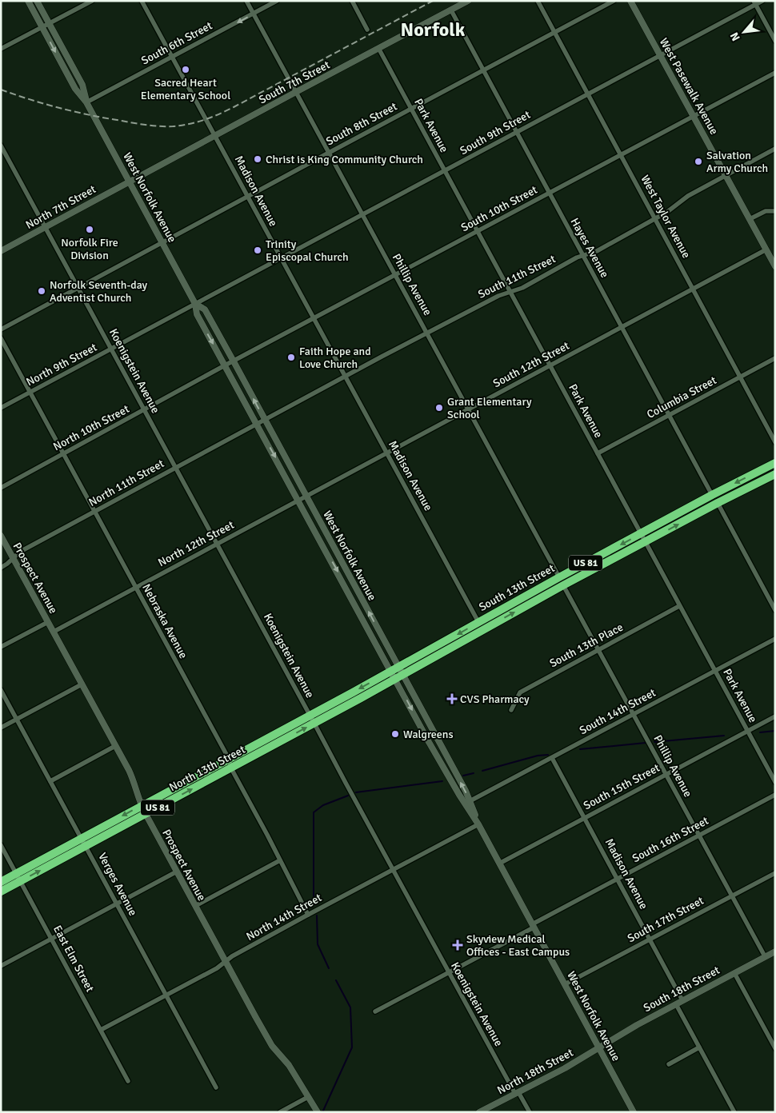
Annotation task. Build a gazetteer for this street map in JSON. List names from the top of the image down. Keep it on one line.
{"streets":{"highway":["US 81","South 13th Street","North 13th Street"],"main road":["South 7th Street","West Pasewalk Avenue","West Norfolk Avenue","North 7th Street","Prospect Avenue","South 18th Street","North 18th Street"],"street":["South 6th Street","South 8th Street","Park Avenue","South 9th Street","Madison Avenue","South 10th Street","West Taylor Avenue","Hayes Avenue","South 11th Street","Phillip Avenue","North 9th Street","South 12th Street","Koenigstein Avenue","Columbia Street","North 10th Street","North 11th Street","North 12th Street","Nebraska Avenue","South 13th Place","South 14th Street","South 15th Street","South 16th Street","Verges Avenue","North 14th Street","South 17th Street","East Elm Street"]},"crossings":[["South 6th Street","Madison Avenue"],["South 6th Street","West Norfolk Avenue"],["South 6th Street","Phillip Avenue"],["South 7th Street","Park Avenue"],["South 7th Street","Madison Avenue"],["South 7th Street","West Norfolk Avenue"],["South 7th Street","North 7th Street"],["South 7th Street","Hayes Avenue"],["South 7th Street","Phillip Avenue"],["West Pasewalk Avenue","South 9th Street"],["West Pasewalk Avenue","South 10th Street"],["West Pasewalk Avenue","South 11th Street"],["West Pasewalk Avenue","South 12th Street"],["South 8th Street","Park Avenue"],["South 8th Street","Madison Avenue"],["South 8th Street","West Norfolk Avenue"],["South 8th Street","West Taylor Avenue"],["South 8th Street","Hayes Avenue"],["South 8th Street","Phillip Avenue"],["South 8th Street","Koenigstein Avenue"],["Park Avenue","South 9th Street"],["Park Avenue","South 10th Street"],["Park Avenue","South 11th Street"],["Park Avenue","South 12th Street"],["Park Avenue","Columbia Street"],["Park Avenue","South 13th Street"],["Park Avenue","South 13th Place"],["Park Avenue","South 14th Street"],["Park Avenue","South 15th Street"],["South 9th Street","Madison Avenue"],["South 9th Street","West Norfolk Avenue"],["South 9th Street","West Taylor Avenue"],["South 9th Street","Hayes Avenue"],["South 9th Street","Phillip Avenue"],["South 9th Street","North 9th Street"],["Madison Avenue","South 10th Street"],["Madison Avenue","South 11th Street"],["Madison Avenue","South 12th Street"],["Madison Avenue","South 13th Street"],["Madison Avenue","South 14th Street"],["Madison Avenue","South 15th Street"],["Madison Avenue","South 16th Street"],["Madison Avenue","South 17th Street"],["Madison Avenue","South 18th Street"],["West Norfolk Avenue","North 7th Street"],["West Norfolk Avenue","South 10th Street"],["West Norfolk Avenue","South 11th Street"],["West Norfolk Avenue","North 9th Street"],["West Norfolk Avenue","South 12th Street"],["West Norfolk Avenue","North 10th Street"],["West Norfolk Avenue","North 11th Street"],["West Norfolk Avenue","North 12th Street"],["West Norfolk Avenue","South 13th Street"],["West Norfolk Avenue","South 14th Street"],["West Norfolk Avenue","North 13th Street"],["West Norfolk Avenue","South 15th Street"],["West Norfolk Avenue","South 16th Street"],["West Norfolk Avenue","North 14th Street"],["West Norfolk Avenue","South 17th Street"],["West Norfolk Avenue","South 18th Street"],["West Norfolk Avenue","North 18th Street"],["North 7th Street","Koenigstein Avenue"],["South 10th Street","West Taylor Avenue"],["South 10th Street","Hayes Avenue"],["South 10th Street","Phillip Avenue"],["South 10th Street","North 10th Street"],["West Taylor Avenue","South 11th Street"],["West Taylor Avenue","South 12th Street"],["West Taylor Avenue","Columbia Street"],["Hayes Avenue","South 11th Street"],["Hayes Avenue","South 12th Street"],["Hayes Avenue","Columbia Street"],["Hayes Avenue","South 13th Street"],["South 11th Street","Phillip Avenue"],["South 11th Street","North 11th Street"],["Phillip Avenue","South 12th Street"],["Phillip Avenue","South 13th Street"],["Phillip Avenue","South 13th Place"],["Phillip Avenue","South 14th Street"],["Phillip Avenue","South 15th Street"],["Phillip Avenue","South 16th Street"],["Phillip Avenue","South 17th Street"],["Phillip Avenue","South 18th Street"],["North 9th Street","Koenigstein Avenue"],["North 9th Street","Nebraska Avenue"],["South 12th Street","North 12th Street"],["Koenigstein Avenue","North 10th Street"],["Koenigstein Avenue","North 11th Street"],["Koenigstein Avenue","North 12th Street"],["Koenigstein Avenue","North 13th Street"],["Koenigstein Avenue","South 16th Street"],["Koenigstein Avenue","North 14th Street"],["Koenigstein Avenue","North 18th Street"],["North 10th Street","Nebraska Avenue"],["North 11th Street","Prospect Avenue"],["North 11th Street","Nebraska Avenue"],["North 12th Street","Prospect Avenue"],["North 12th Street","Nebraska Avenue"],["Prospect Avenue","North 13th Street"],["Prospect Avenue","North 14th Street"],["South 13th Street","North 13th Street"],["Nebraska Avenue","North 13th Street"],["Nebraska Avenue","North 14th Street"],["North 13th Street","Verges Avenue"],["North 13th Street","East Elm Street"],["Verges Avenue","North 14th Street"],["North 14th Street","East Elm Street"],["South 18th Street","North 18th Street"]],"one_way":["South 6th Street"],"districts":["Norfolk"],"places":{"other":["Sacred Heart Elementary School","Christ is King Community Church","Salvation Army Church","Norfolk Fire Division","Trinity Episcopal Church","Norfolk Seventh-day Adventist Church","Faith Hope and Love Church","Grant Elementary School","Walgreens"],"health":["CVS Pharmacy","Skyview Medical Offices - East Campus"]},"north":"bottom left"}
